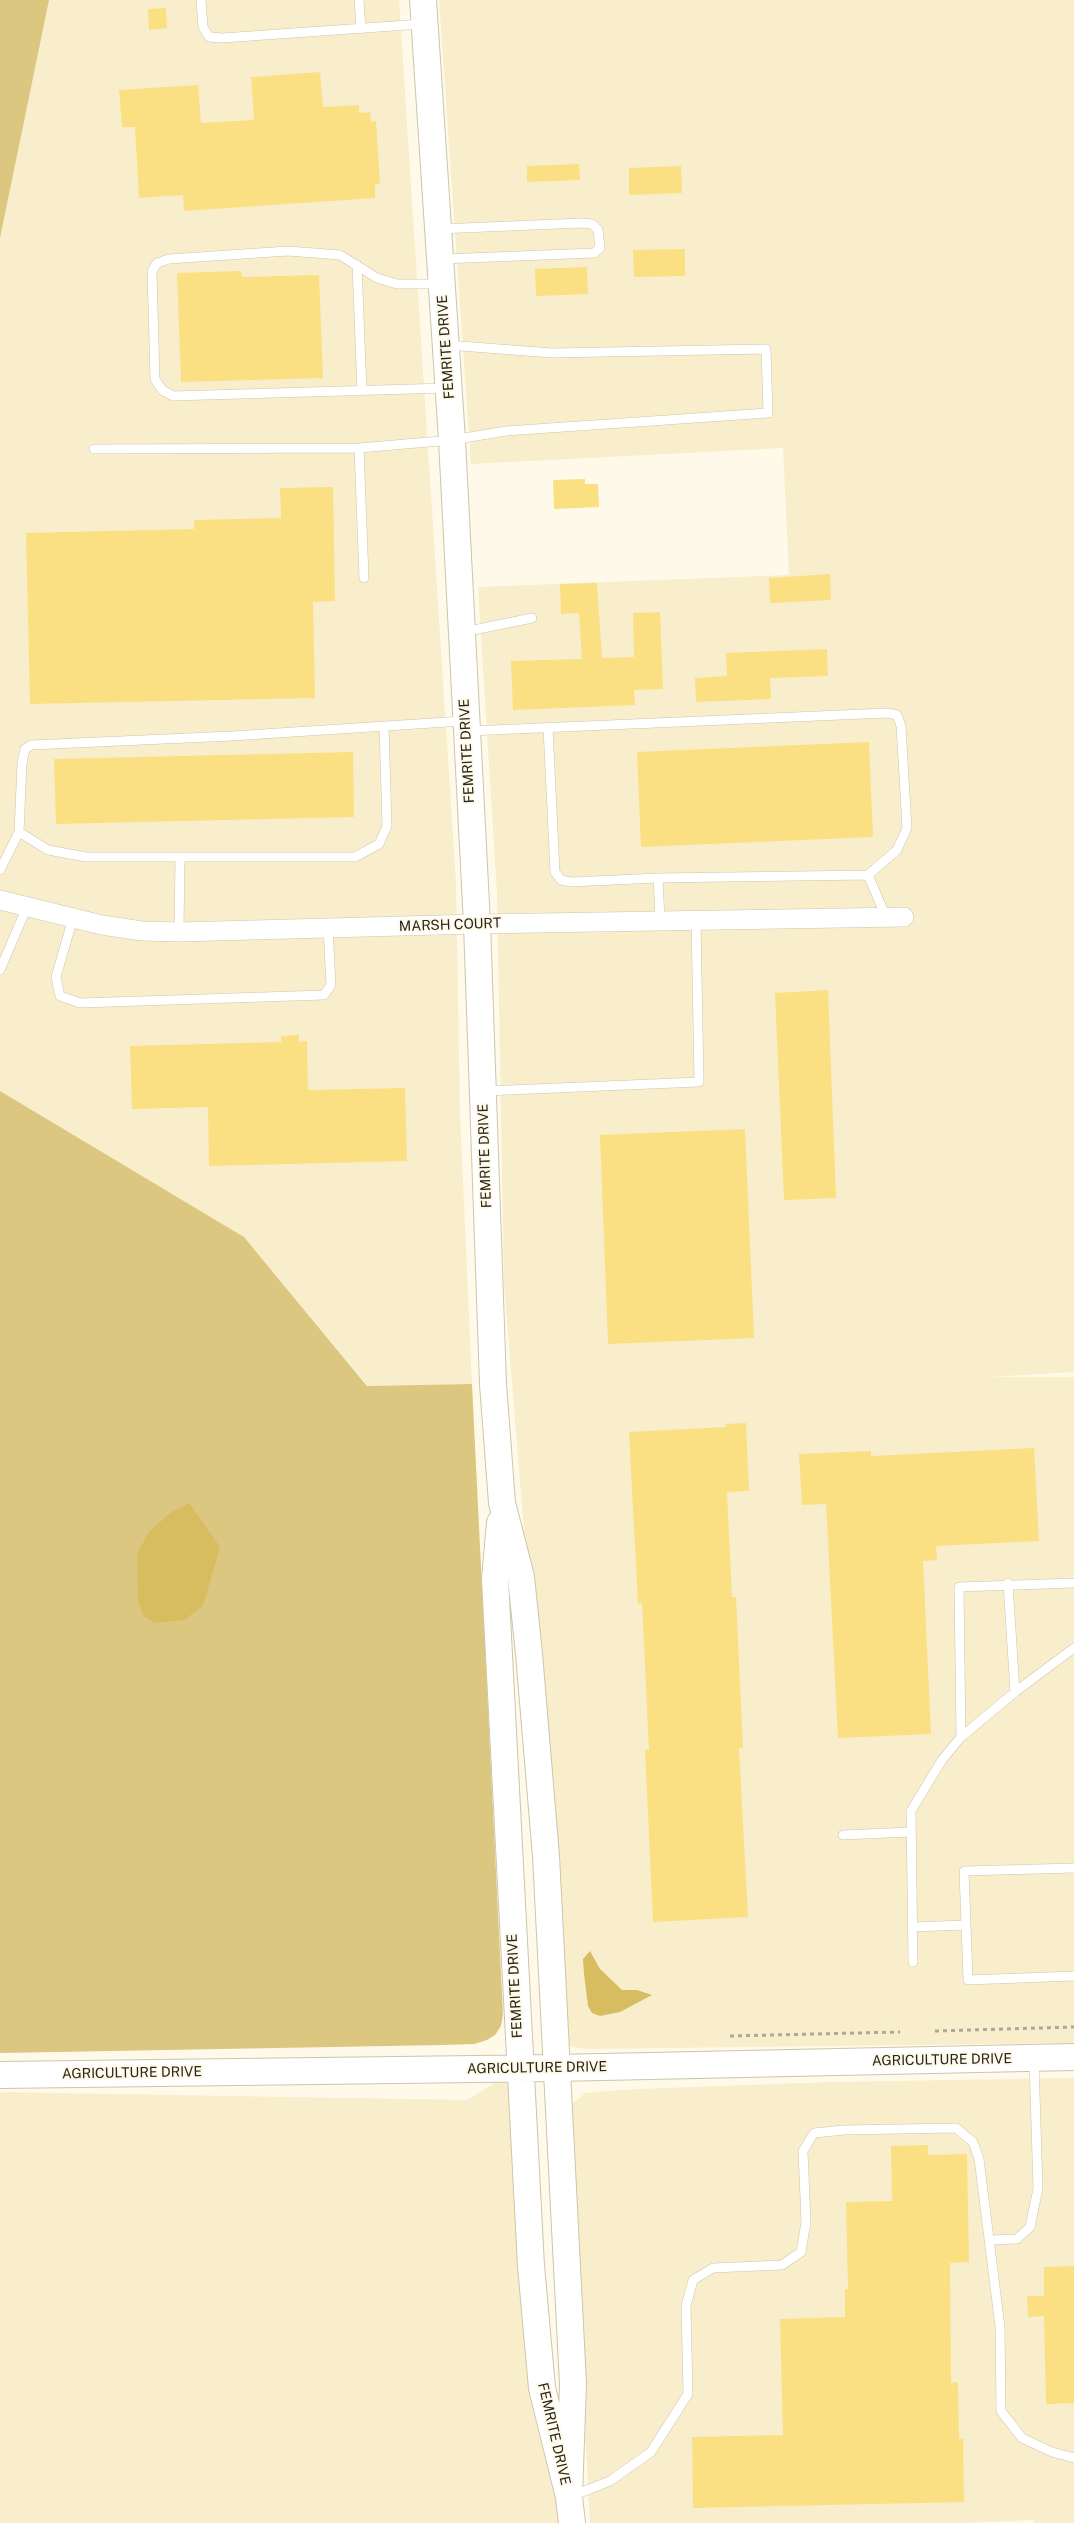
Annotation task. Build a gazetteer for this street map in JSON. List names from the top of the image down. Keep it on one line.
{"streets":{"street":["FEMRITE DRIVE","MARSH COURT","AGRICULTURE DRIVE"]},"crossings":[["FEMRITE DRIVE","MARSH COURT"],["FEMRITE DRIVE","AGRICULTURE DRIVE"]]}
